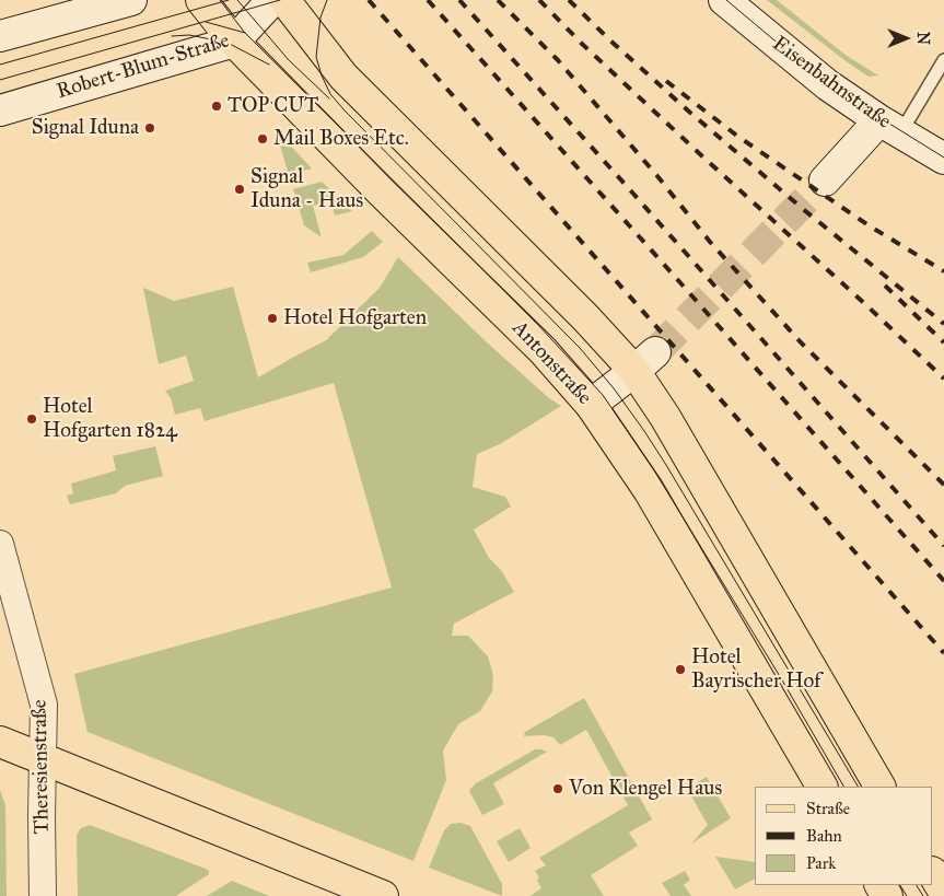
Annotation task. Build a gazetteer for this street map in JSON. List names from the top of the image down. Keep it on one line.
{"streets":{"main road":["Robert-Blum-Straße","Eisenbahnstraße","Antonstraße"],"street":["Theresienstraße"]},"crossings":[["Robert-Blum-Straße","Antonstraße"]],"places":["TOP CUT","Signal Iduna","Mail Boxes Etc.","Signal Iduna - Haus","Hotel Hofgarten","Hotel Hofgarten 1824","Hotel Bayrischer Hof","Von Klengel Haus"],"legend":["Straße","Bahn","Park"],"north":"right"}
